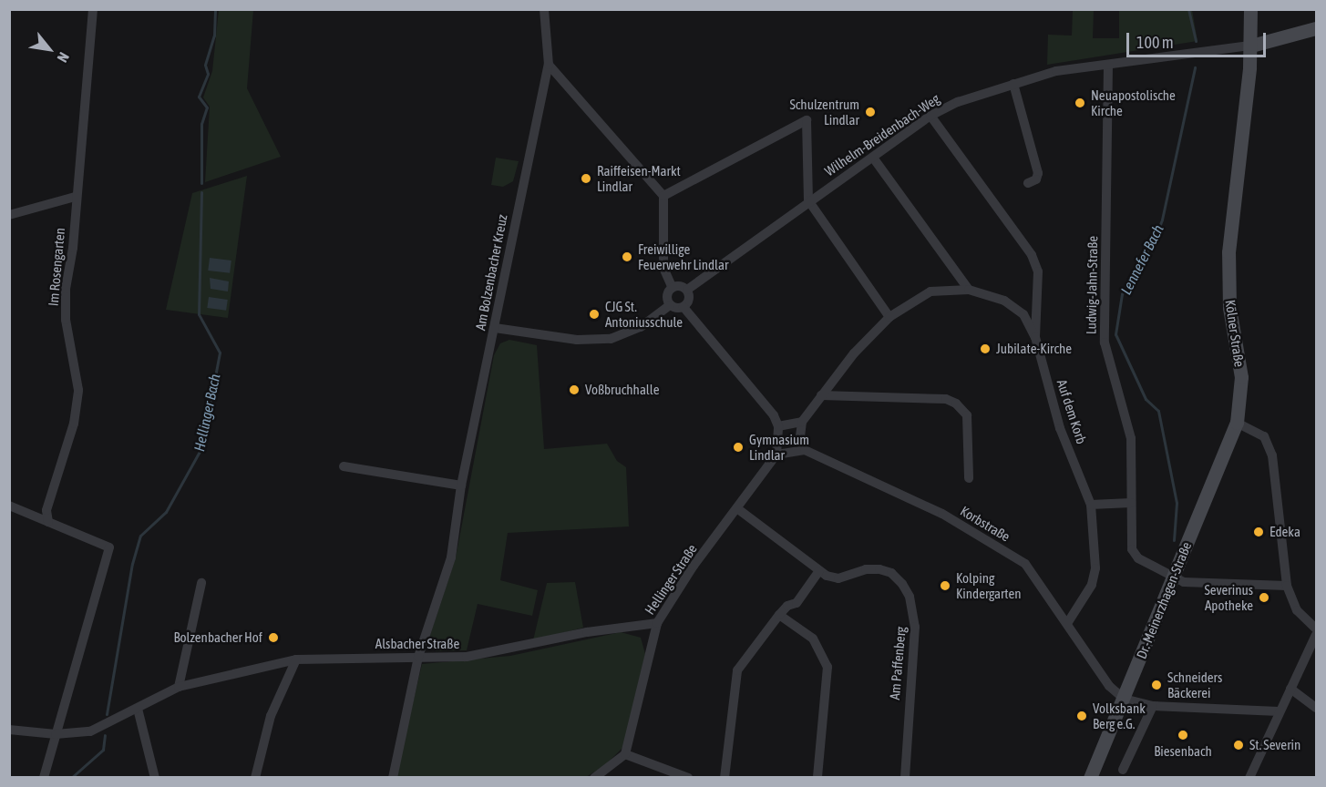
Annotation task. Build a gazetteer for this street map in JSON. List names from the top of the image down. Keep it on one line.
{"streets":{"main road":["Kölner Straße","Dr.-Meinerzhagen-Straße"],"street":["Wilhelm-Breidenbach-Weg","Im Rosengarten","Am Bolzenbacher Kreuz","Ludwig-Jahn-Straße","Auf dem Korb","Korbstraße","Hellinger Straße","Alsbacher Straße","Am Paffenberg"]},"crossings":[["Wilhelm-Breidenbach-Weg","Ludwig-Jahn-Straße"],["Wilhelm-Breidenbach-Weg","Kölner Straße"],["Am Bolzenbacher Kreuz","Alsbacher Straße"],["Ludwig-Jahn-Straße","Dr.-Meinerzhagen-Straße"],["Kölner Straße","Dr.-Meinerzhagen-Straße"],["Auf dem Korb","Korbstraße"],["Korbstraße","Dr.-Meinerzhagen-Straße"],["Hellinger Straße","Alsbacher Straße"],["Hellinger Straße","Am Paffenberg"]],"water":["Lennefer Bach","Hellinger Bach"],"places":["Neuapostolische Kirche","Schulzentrum Lindlar","Raiffeisen-Markt Lindlar","Freiwillige Feuerwehr Lindlar","CJG St. Antoniusschule","Jubilate-Kirche","Voßbruchhalle","Gymnasium Lindlar","Edeka","Kolping Kindergarten","Severinus Apotheke","Bolzenbacher Hof","Schneiders Bäckerei","Volksbank Berg e.G.","Biesenbach","St. Severin"],"scale_bar":"100 m","north":"bottom right"}
